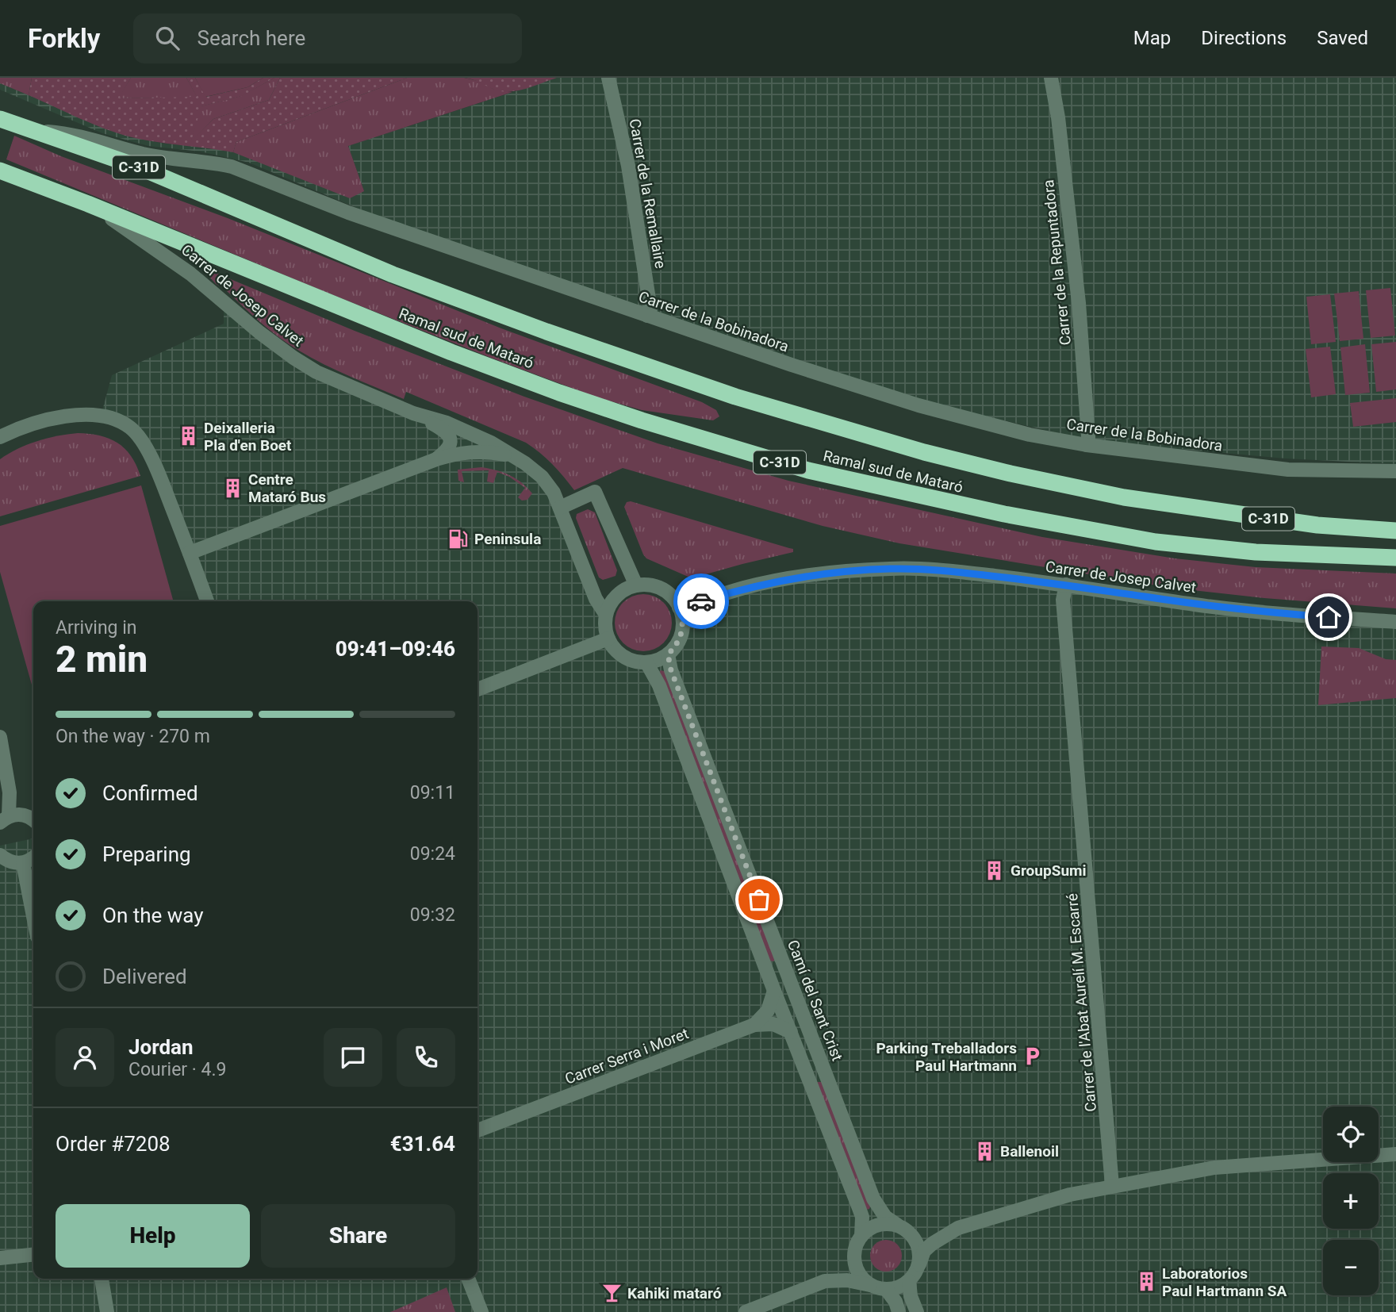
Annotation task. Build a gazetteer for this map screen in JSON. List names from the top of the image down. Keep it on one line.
{"streets":{"highway":["C-31D","Ramal sud de Mataró"],"street":["Carrer de la Remallaire","Carrer de la Repuntadora","Carrer de Josep Calvet","Carrer de la Bobinadora","Camí del Sant Crist","Carrer de l'Abat Aurelí M. Escarré","Carrer Serra i Moret"]},"crossings":[["C-31D","Carrer de Josep Calvet"],["C-31D","Ramal sud de Mataró"],["Carrer de la Remallaire","Carrer de la Bobinadora"],["Carrer de la Repuntadora","Carrer de la Bobinadora"],["Carrer de Josep Calvet","Ramal sud de Mataró"],["Carrer de Josep Calvet","Camí del Sant Crist"],["Carrer de Josep Calvet","Carrer de l'Abat Aurelí M. Escarré"],["Carrer de la Bobinadora","Ramal sud de Mataró"]],"places":{"building":["Deixalleria Pla d'en Boet","Centre Mataró Bus","GroupSumi","Ballenoil","Laboratorios Paul Hartmann SA"],"fuel station":["Peninsula"],"parking":["Parking Treballadors Paul Hartmann"],"bar":["Kahiki mataró"]},"page":{"header":"Forkly","search":"Search here","nav":["Map","Directions","Saved"],"heading":["2 min","Arriving in","09:41–09:46"],"panel":["Jordan","Courier · 4.9","Order #7208","€31.64"],"bar":"On the way · 270 m","list":[["Confirmed","09:11"],["Preparing","09:24"],["On the way","09:32"],"Delivered"],"map_buttons":["+","−"],"buttons":["Help","Share"]}}
